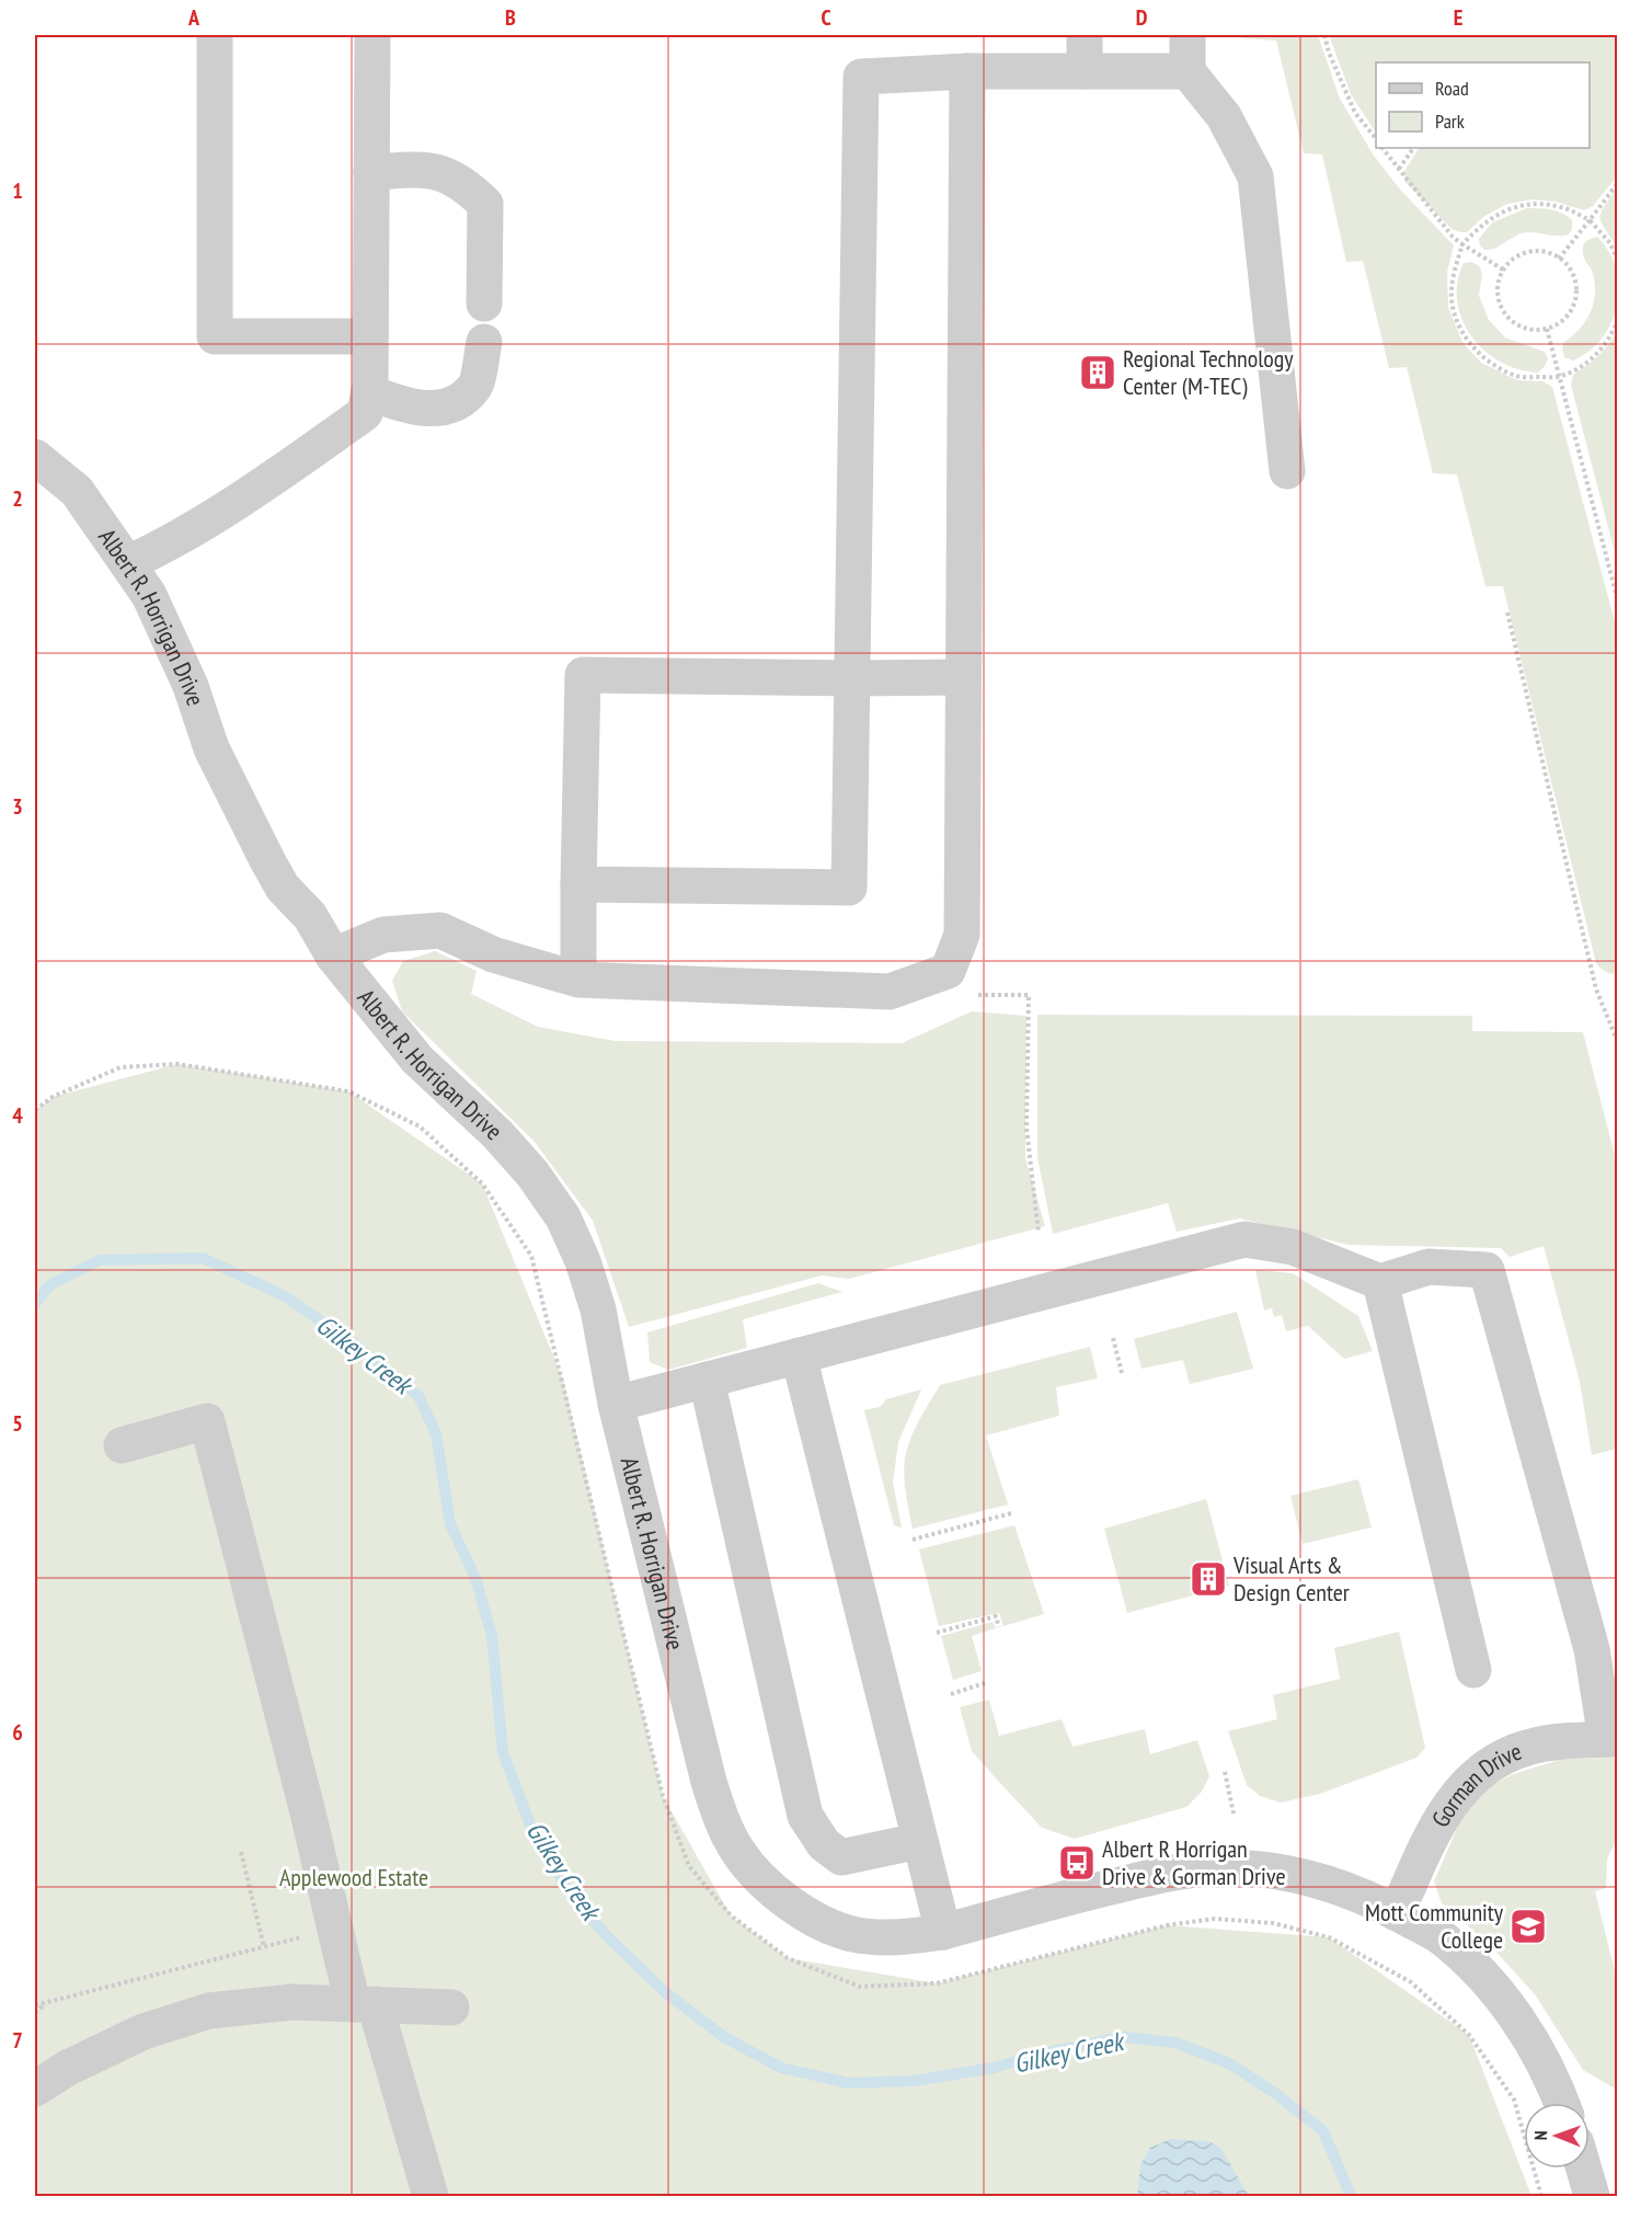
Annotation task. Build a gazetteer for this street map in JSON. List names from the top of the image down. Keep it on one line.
{"streets":{"street":["Albert R. Horrigan Drive","Gorman Drive"]},"crossings":[["Albert R. Horrigan Drive","Gorman Drive"]],"water":["Gilkey Creek"],"parks":["Applewood Estate"],"places":{"building":["Regional Technology Center (M-TEC)","Visual Arts & Design Center"],"bus stop":["Albert R Horrigan Drive & Gorman Drive"],"school or university":["Mott Community College"]},"legend":["Road","Park"],"north":"left","grid":{"columns":["A","B","C","D","E"],"rows":["1","2","3","4","5","6","7"]}}
